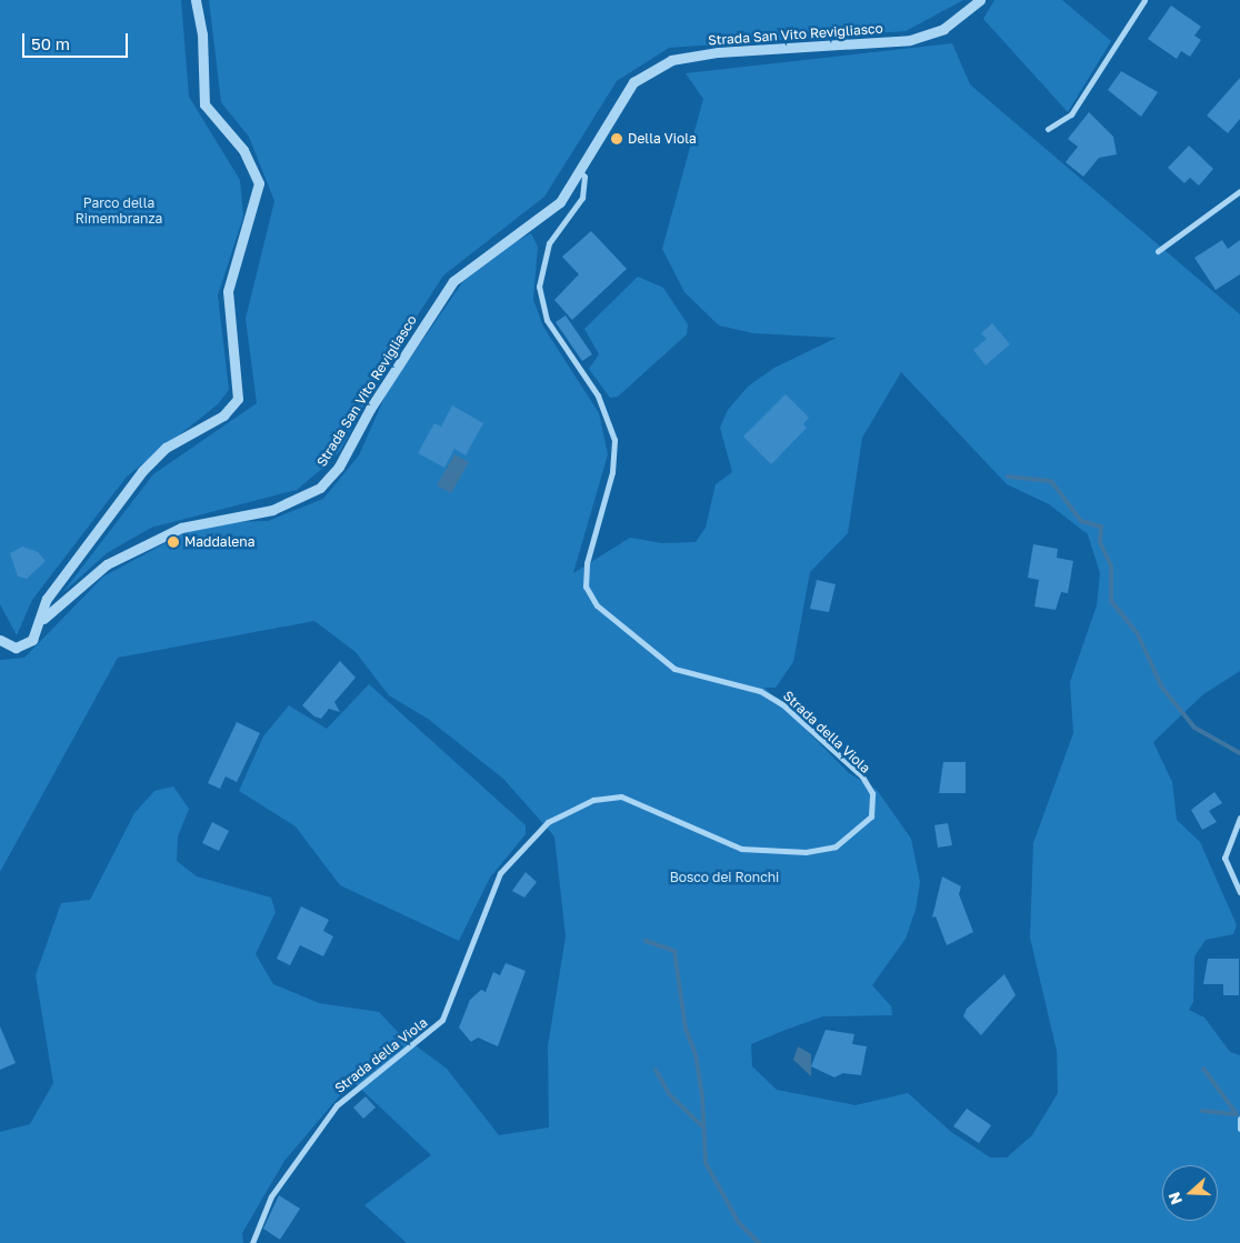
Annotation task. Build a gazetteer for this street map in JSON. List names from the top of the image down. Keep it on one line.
{"streets":{"street":["Strada San Vito Revigliasco","Strada della Viola"]},"crossings":[["Strada San Vito Revigliasco","Strada della Viola"]],"parks":["Parco della Rimembranza","Bosco dei Ronchi"],"places":["Della Viola","Maddalena"],"scale_bar":"50 m","north":"left"}
